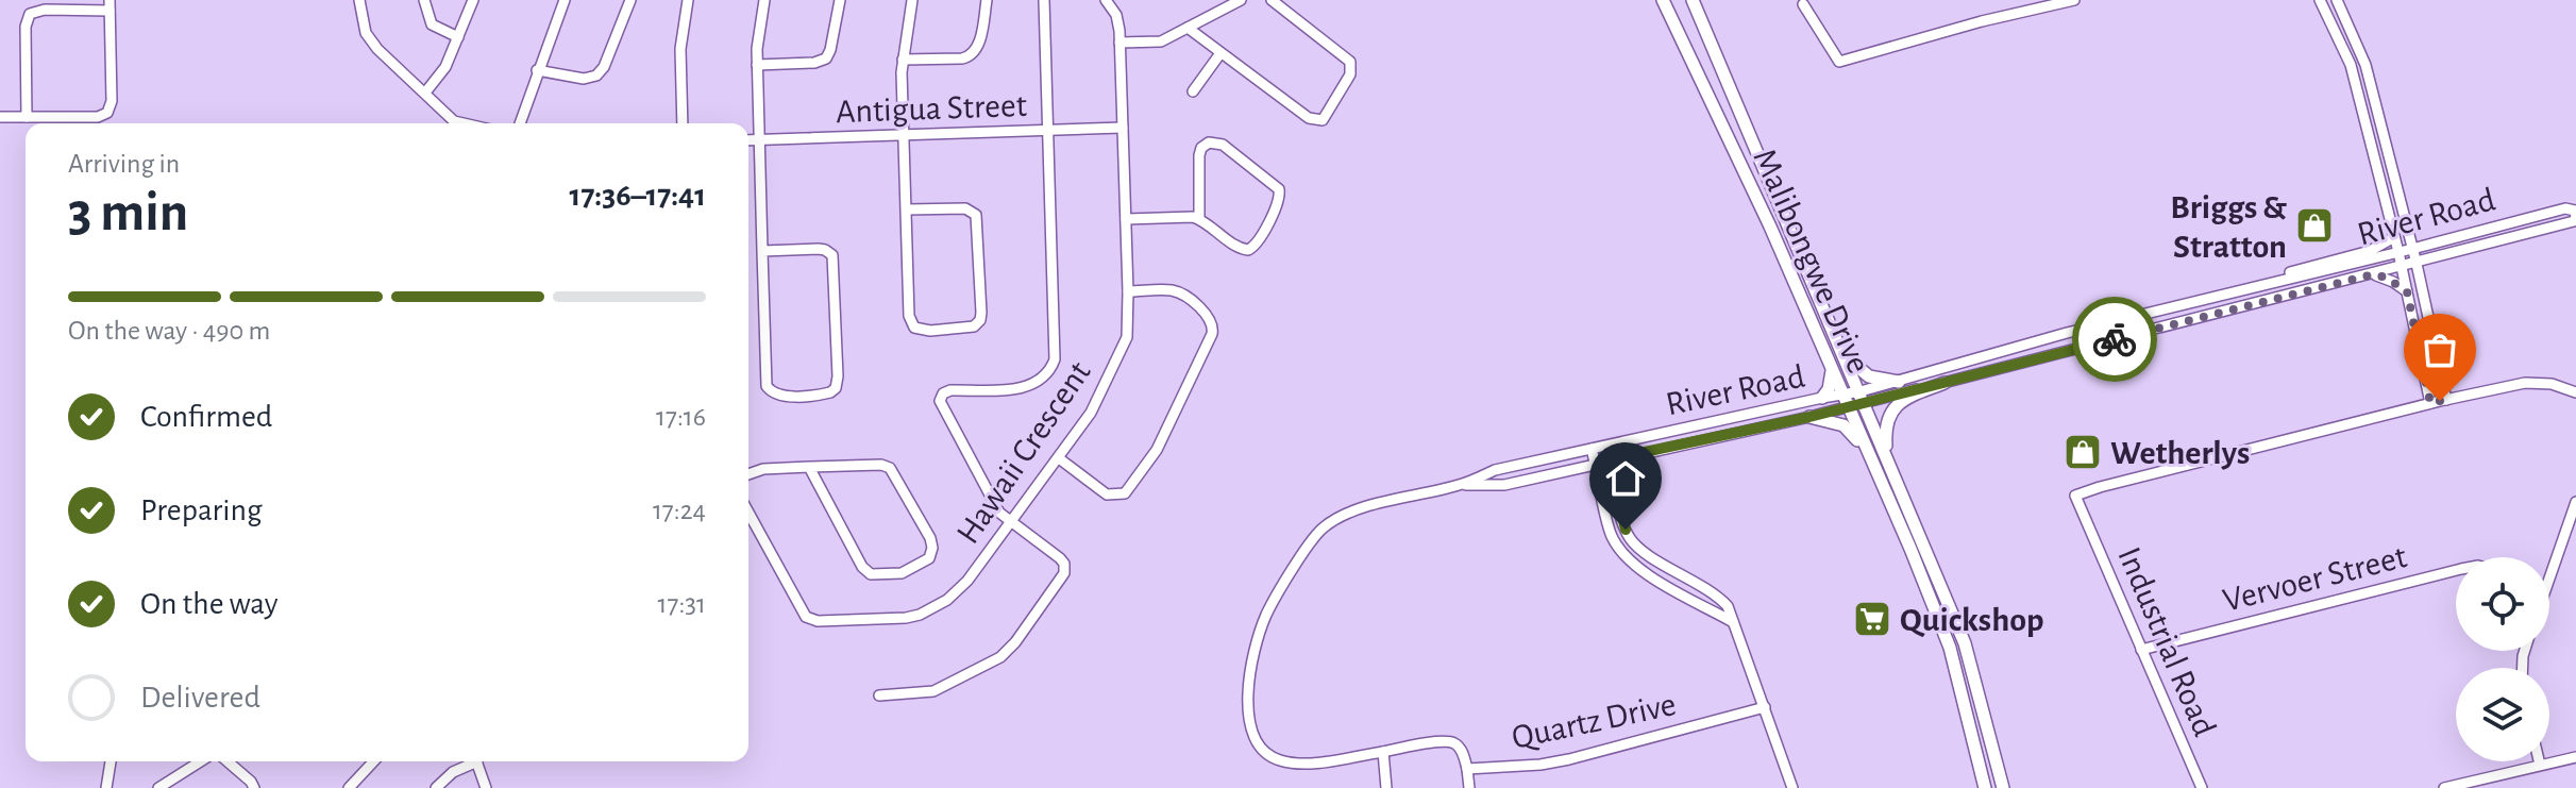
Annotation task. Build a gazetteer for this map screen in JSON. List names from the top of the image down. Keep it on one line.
{"streets":{"main road":["Malibongwe Drive"],"street":["Antigua Street","River Road","Hawaii Crescent","Vervoer Street","Industrial Road","Quartz Drive"]},"crossings":[["Antigua Street","Hawaii Crescent"],["River Road","Malibongwe Drive"],["Vervoer Street","Industrial Road"]],"places":{"shop":["Briggs & Stratton","Wetherlys"],"supermarket":["Quickshop"]},"page":{"heading":["3 min","Arriving in","17:36–17:41"],"bar":"On the way · 490 m","list":[["Confirmed","17:16"],["Preparing","17:24"],["On the way","17:31"],"Delivered"]}}
